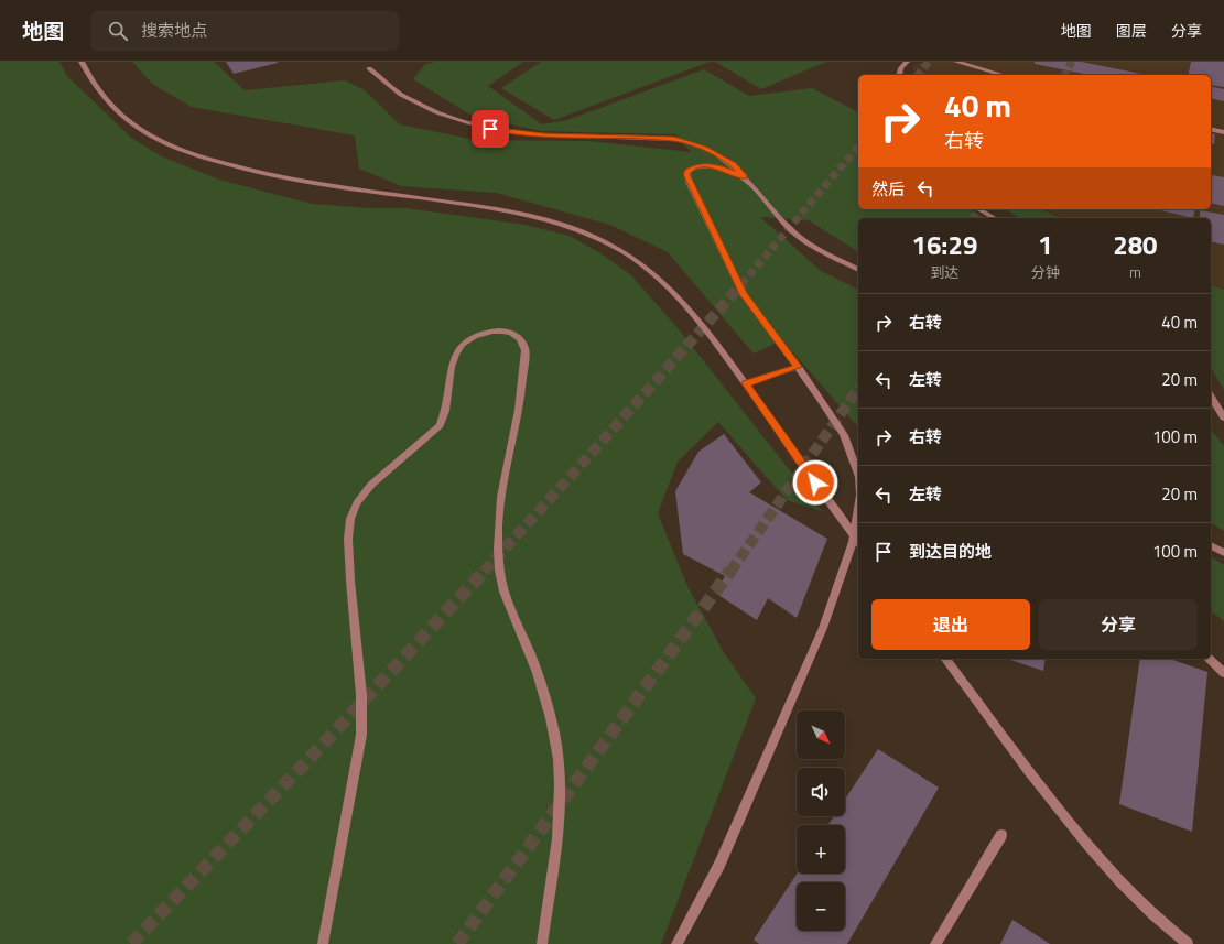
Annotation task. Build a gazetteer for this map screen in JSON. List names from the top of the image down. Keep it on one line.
{"north":"bottom right","page":{"header":"地图","search":"搜索地点","nav":["地图","图层","分享"],"turn":["40 m","右转"],"then":"然后","eta":["16:29","到达","1","分钟","280","m"],"list":[{"name":"右转","value":"40 m"},{"name":"左转","value":"20 m"},{"name":"右转","value":"100 m"},{"name":"左转","value":"20 m"},{"name":"到达目的地","value":"100 m"}],"buttons":["退出","分享"],"map_buttons":["+","−"]}}
